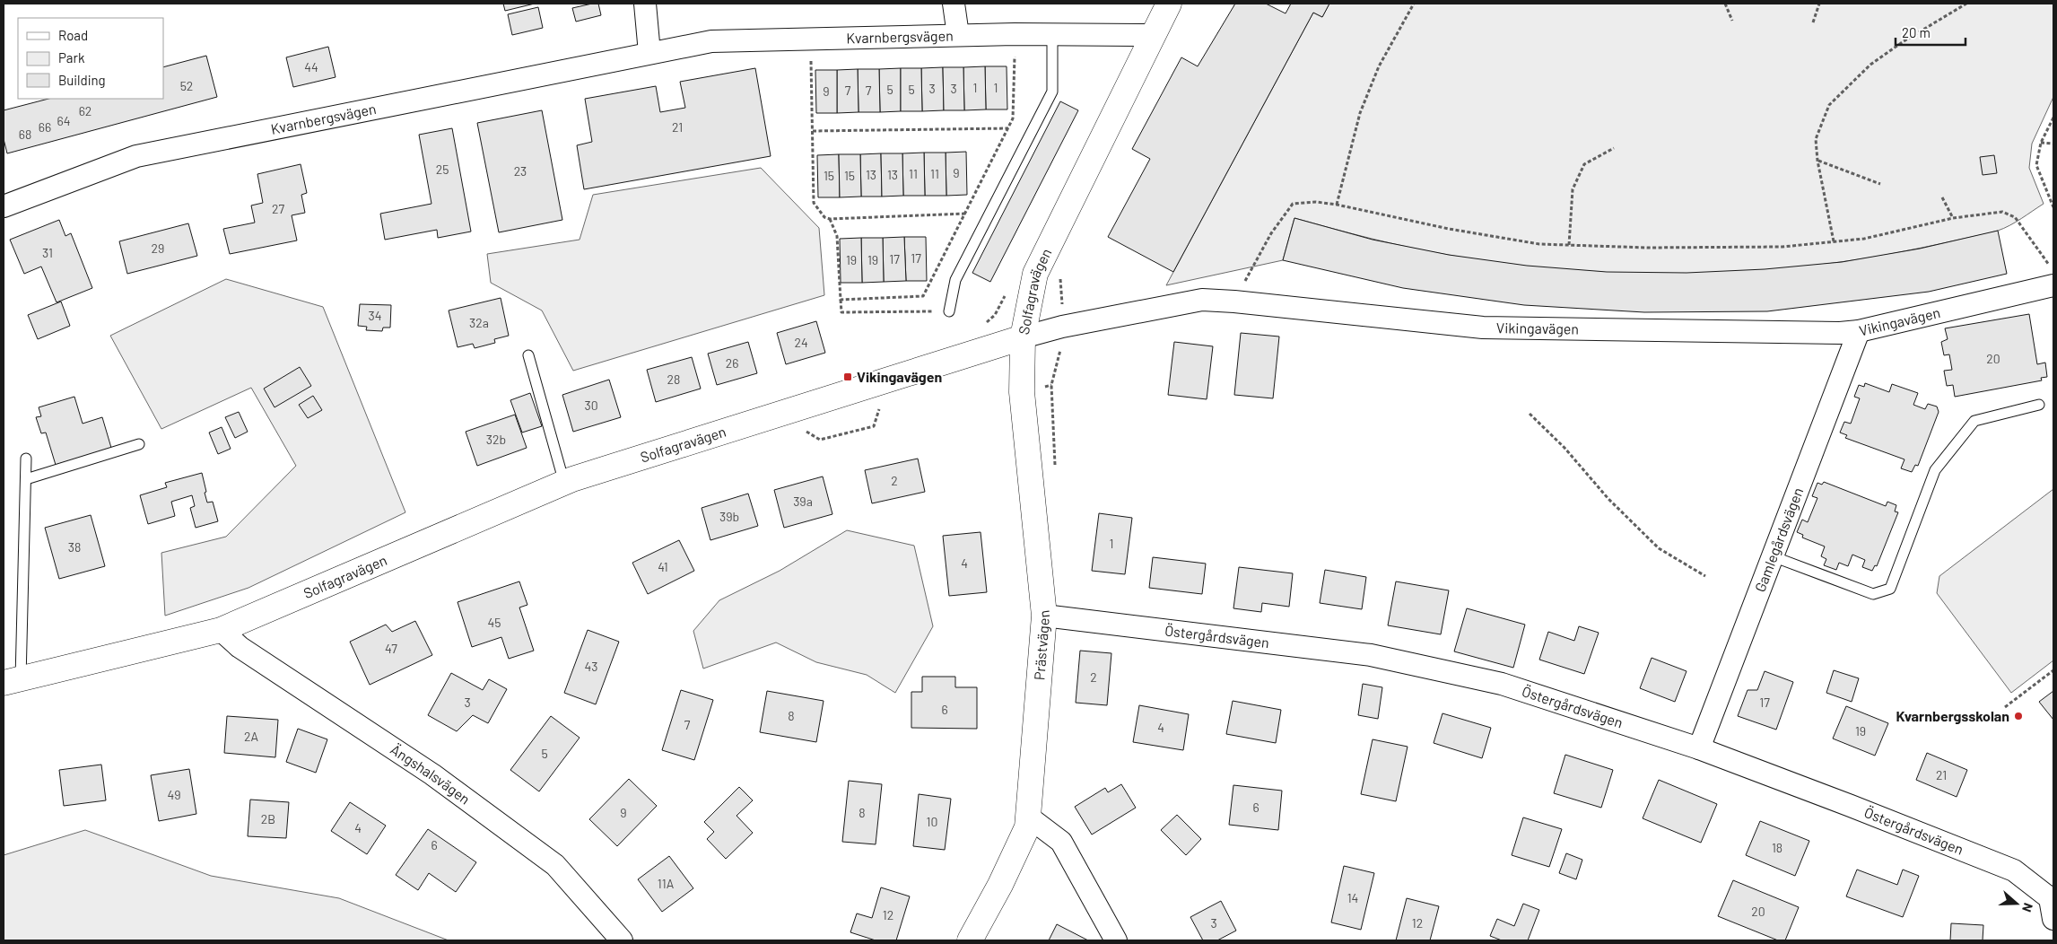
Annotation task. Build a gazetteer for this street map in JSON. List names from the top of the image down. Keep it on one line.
{"streets":{"street":["Kvarnbergsvägen","Solfagravägen","Vikingavägen","Gamlegårdsvägen","Östergårdsvägen","Prästvägen","Ängshalsvägen"]},"crossings":[["Kvarnbergsvägen","Solfagravägen"],["Solfagravägen","Vikingavägen"],["Solfagravägen","Prästvägen"],["Solfagravägen","Ängshalsvägen"],["Vikingavägen","Gamlegårdsvägen"],["Vikingavägen","Prästvägen"],["Gamlegårdsvägen","Östergårdsvägen"],["Östergårdsvägen","Prästvägen"]],"places":{"transit":["Vikingavägen"],"other":["Kvarnbergsskolan"]},"house_numbers":["44","52","1","1","3","3","5","5","7","7","9","62","64","66","21","68","25","23","9","11","11","13","13","15","15","27","29","31","17","17","19","19","34","32a","24","20","26","28","30","32b","2","39a","39b","1","38","4","41","45","47","43","2","3","17","6","8","7","4","19","2A","5","21","49","6","9","8","2B","10","4","6","18","11A","14","20","12","3","12"],"legend":["Road","Park","Building"],"scale_bar":"20 m","north":"right"}
